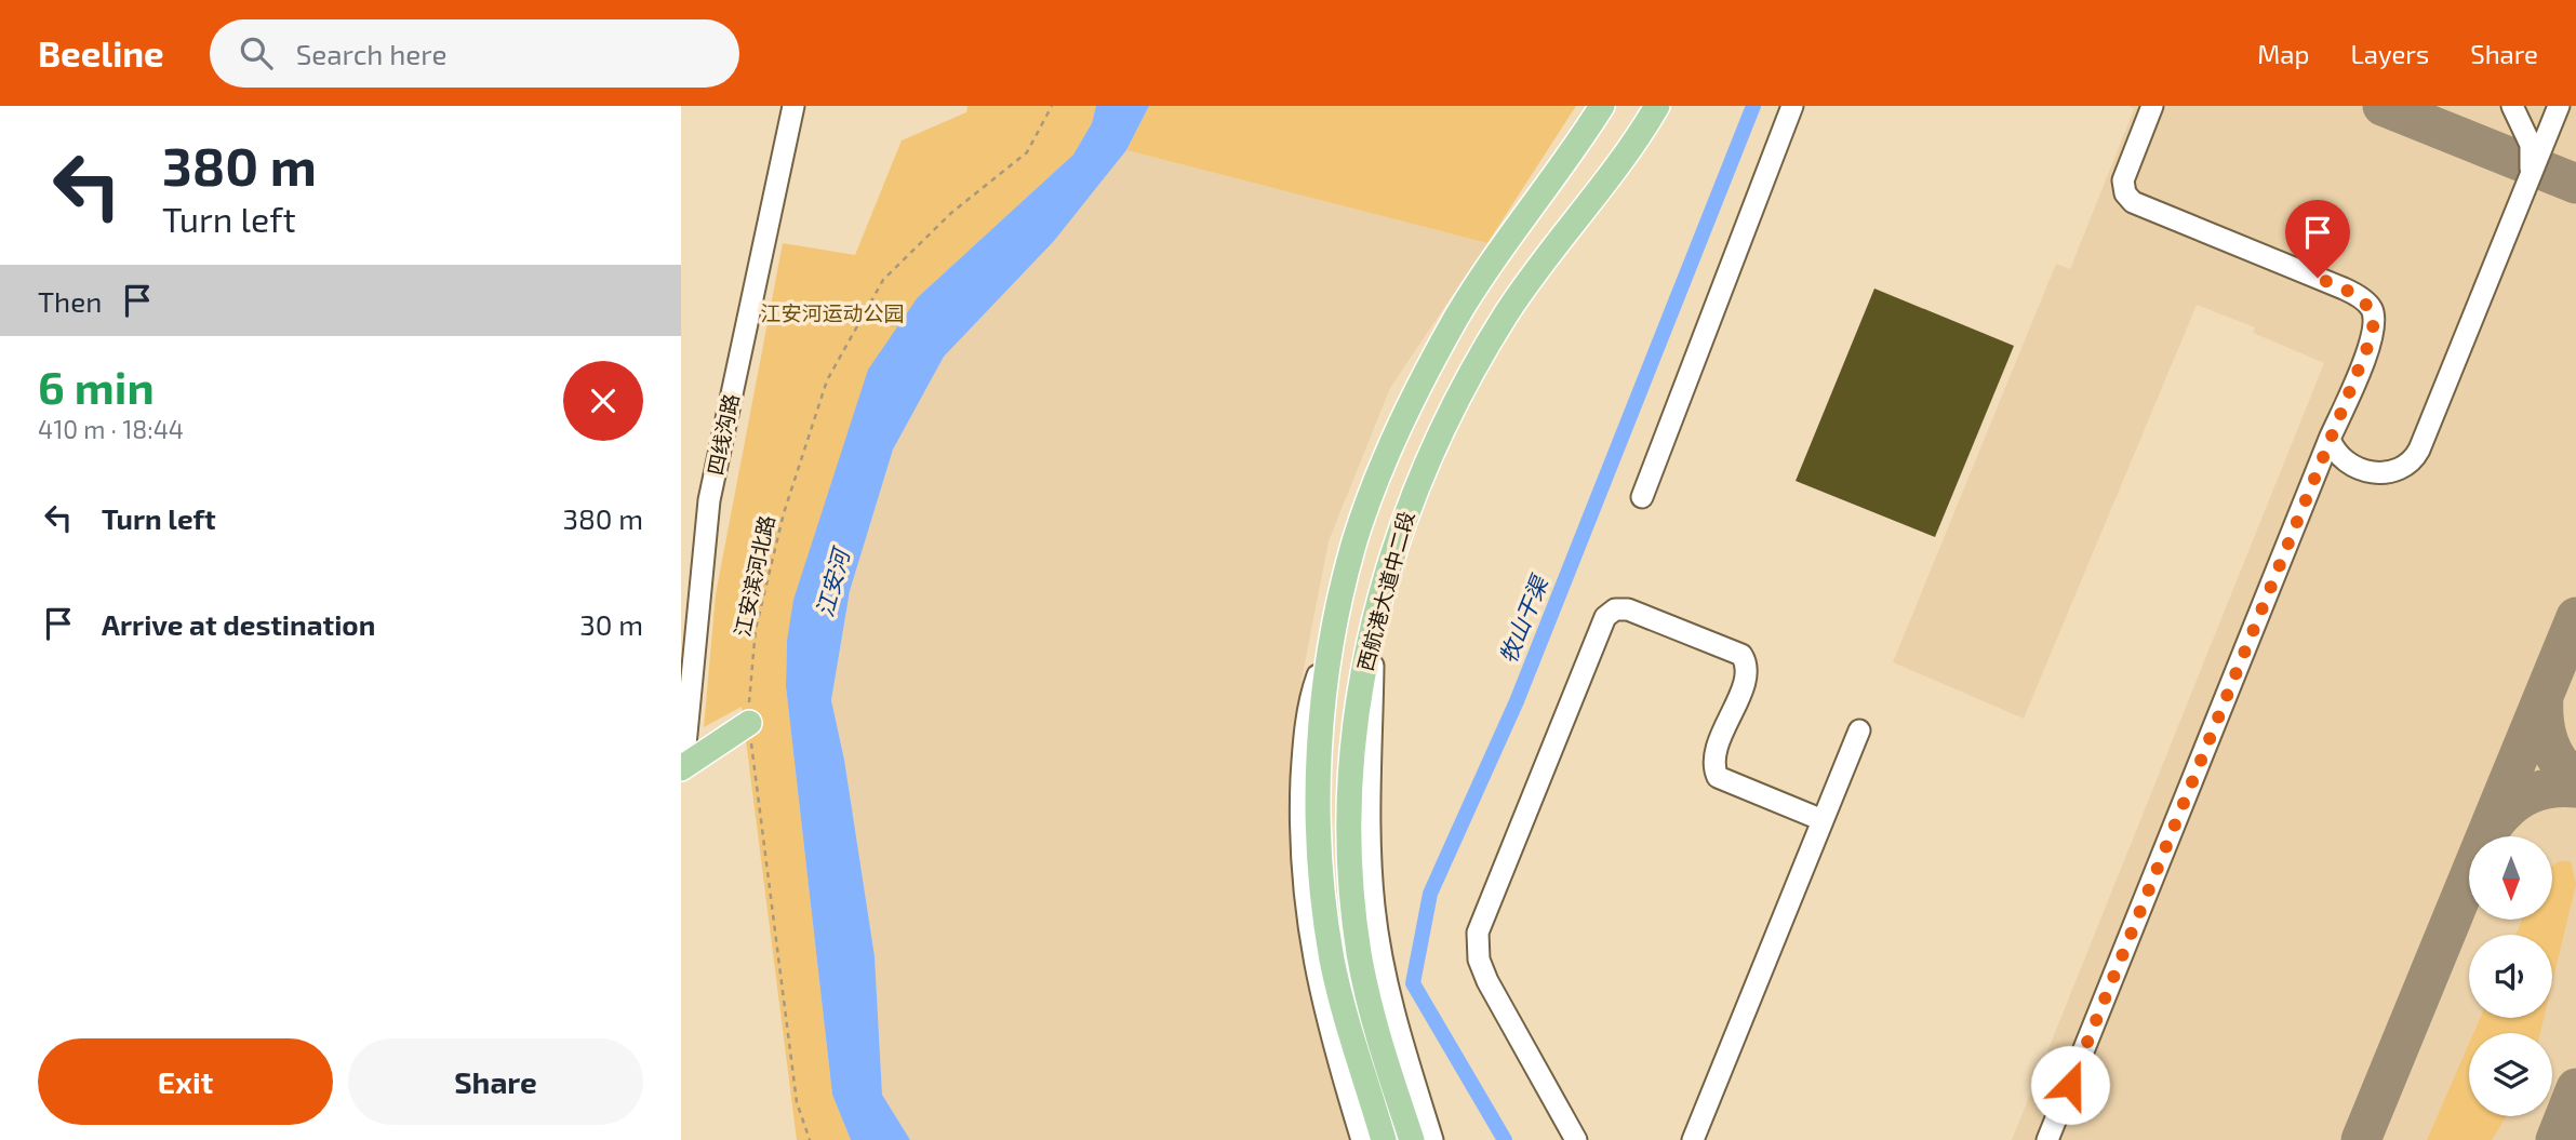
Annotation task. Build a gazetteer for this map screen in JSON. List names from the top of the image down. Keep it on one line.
{"streets":{"main road":["西航港大道中二段"],"street":["四线沟路"],"path":["江安滨河北路"]},"water":["江安河","牧山干渠"],"parks":["江安河运动公园"],"north":"bottom","page":{"header":"Beeline","search":"Search here","nav":["Map","Layers","Share"],"turn":["380 m","Turn left"],"then":"Then","heading":["6 min","410 m · 18:44"],"list":[{"name":"Turn left","value":"380 m"},{"name":"Arrive at destination","value":"30 m"}],"buttons":["Exit","Share"]}}
